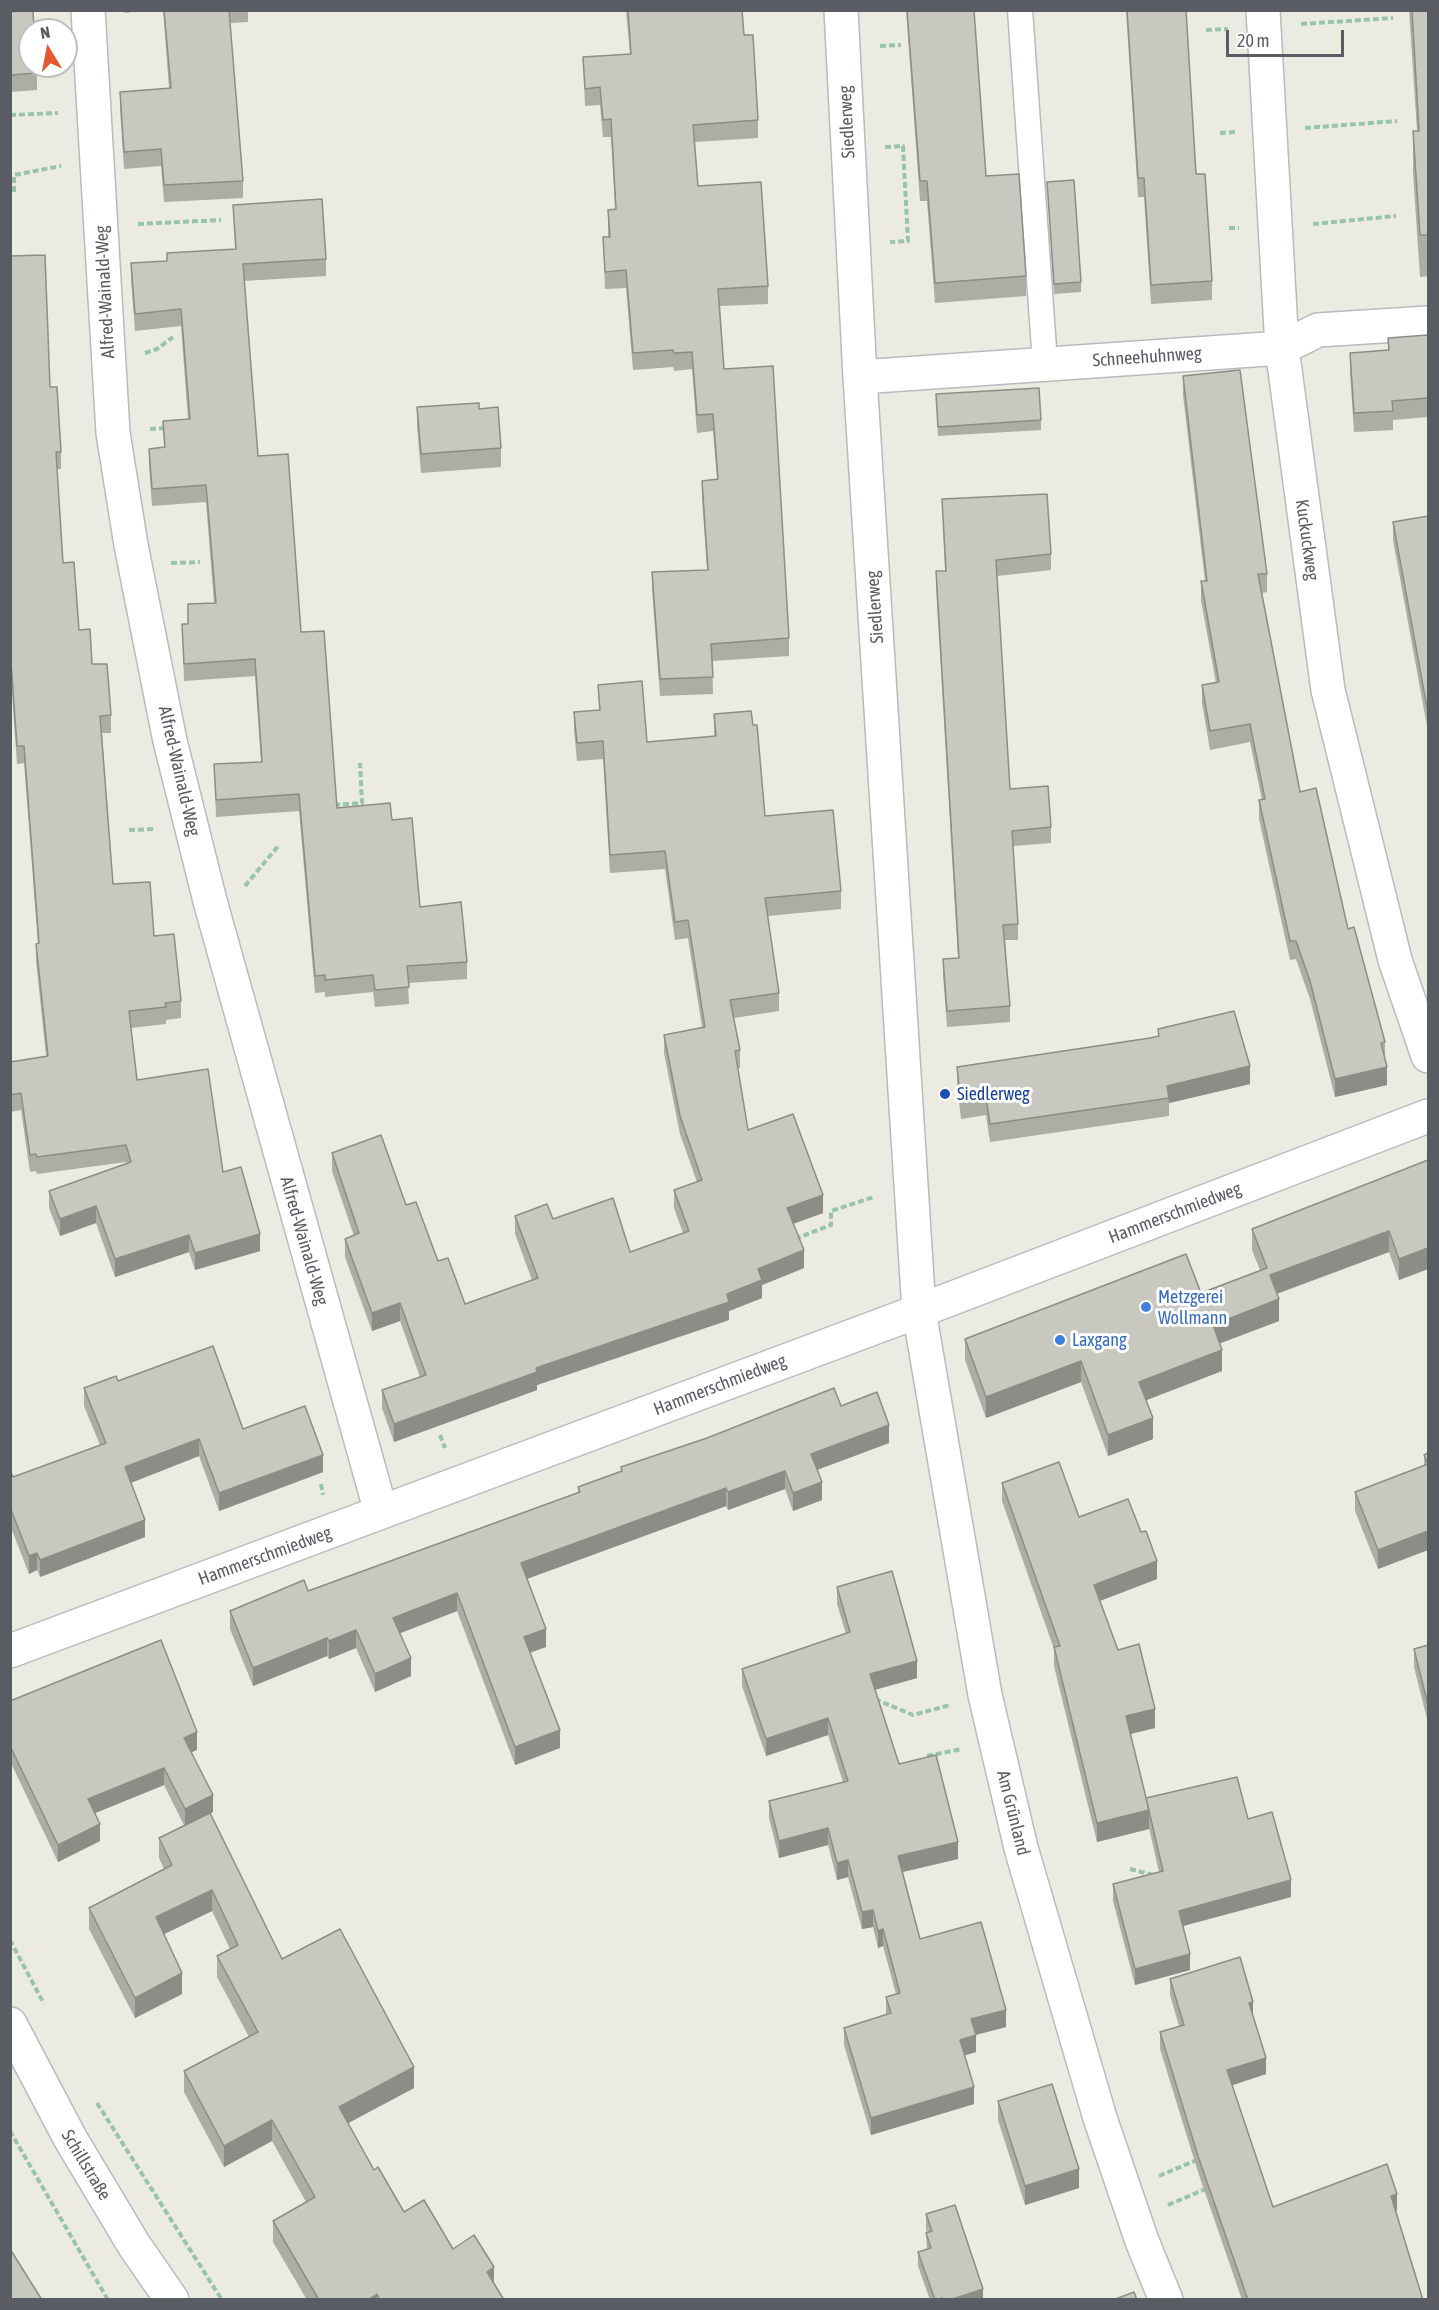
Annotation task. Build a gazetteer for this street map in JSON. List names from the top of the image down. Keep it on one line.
{"streets":{"street":["Siedlerweg","Alfred-Wainald-Weg","Schneehuhnweg","Kuckuckweg","Hammerschmiedweg","Am Grünland","Schillstraße"]},"crossings":[["Siedlerweg","Schneehuhnweg"],["Siedlerweg","Hammerschmiedweg"],["Siedlerweg","Am Grünland"],["Alfred-Wainald-Weg","Hammerschmiedweg"],["Schneehuhnweg","Kuckuckweg"],["Hammerschmiedweg","Am Grünland"]],"places":["Siedlerweg","Metzgerei Wollmann","Laxgang"],"scale_bar":"20 m","north":"top"}
